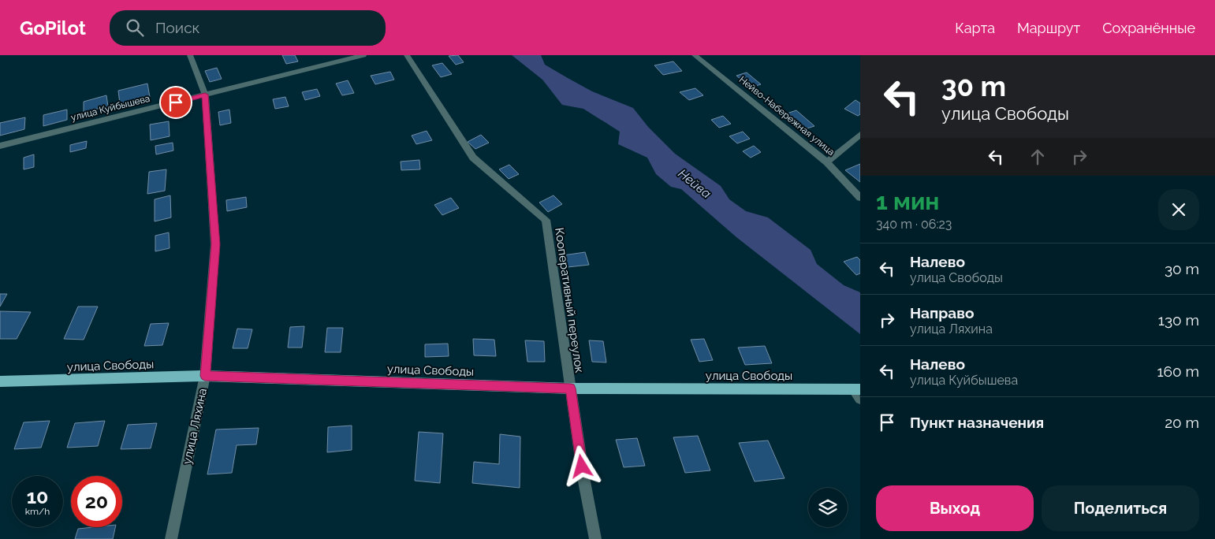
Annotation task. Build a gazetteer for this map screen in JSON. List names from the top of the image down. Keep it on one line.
{"streets":{"main road":["улица Свободы"],"street":["улица Куйбышева","Нейво-Набережная улица","Кооперативный переулок","улица Ляхина"]},"crossings":[["улица Куйбышева","улица Ляхина"],["Кооперативный переулок","улица Свободы"],["улица Свободы","улица Ляхина"]],"water":["Нейва"],"page":{"header":"GoPilot","search":"Поиск","nav":["Карта","Маршрут","Сохранённые"],"turn":["30 m","улица Свободы"],"heading":["1 мин","340 m · 06:23"],"list":[{"name":"Налево","note":"улица Свободы","value":"30 m"},{"name":"Направо","note":"улица Ляхина","value":"130 m"},{"name":"Налево","note":"улица Куйбышева","value":"160 m"},{"name":"Пункт назначения","value":"20 m"}],"speed":"10 km/h","limit":"20","buttons":["Выход","Поделиться"]}}
